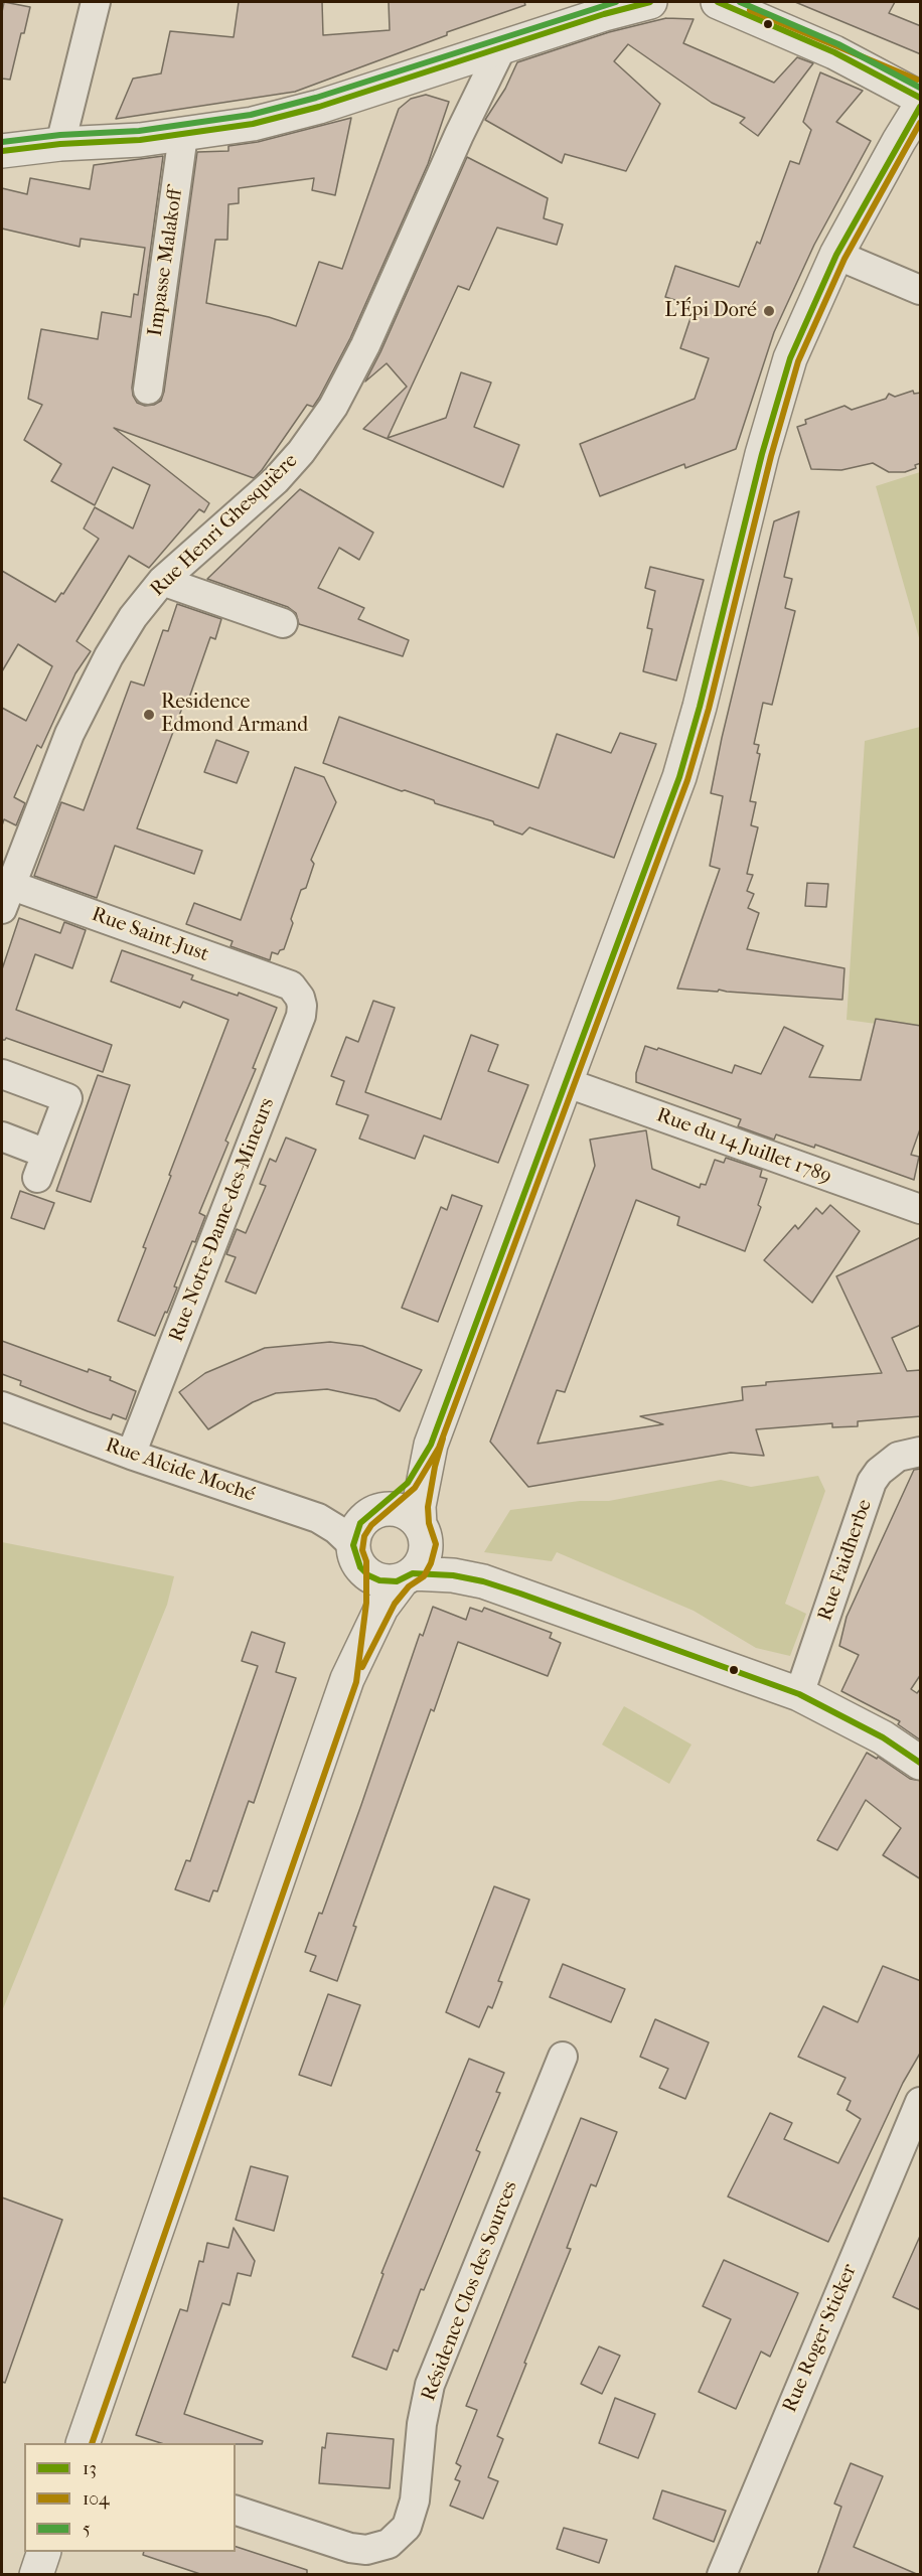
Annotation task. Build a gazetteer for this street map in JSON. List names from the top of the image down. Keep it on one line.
{"streets":{"street":["Impasse Malakoff","Rue Henri Ghesquière","Rue Saint-Just","Rue du 14 Juillet 1789","Rue Notre-Dame-des-Mineurs","Rue Alcide Moché","Rue Faidherbe","Résidence Clos des Sources","Rue Roger Sticker"]},"crossings":[["Rue Henri Ghesquière","Rue Saint-Just"],["Rue Saint-Just","Rue Notre-Dame-des-Mineurs"],["Rue Notre-Dame-des-Mineurs","Rue Alcide Moché"]],"places":["L'Épi Doré","Residence Edmond Armand"],"lines":["transit line 13","transit line 5","transit line 104"],"legend":["13","104","5"]}
